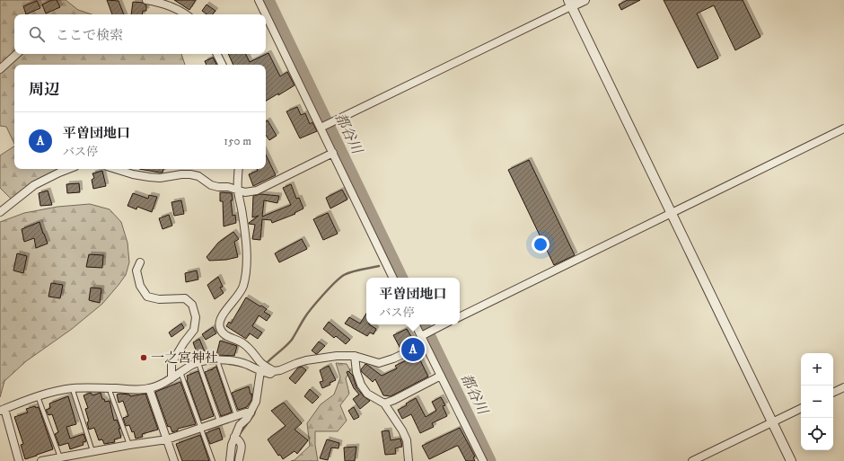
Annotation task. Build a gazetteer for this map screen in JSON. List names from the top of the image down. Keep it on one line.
{"water":["都谷川"],"places":["一之宮神社"],"page":{"search":"ここで検索","heading":"周辺","list":[{"mark":"A","name":"平曽団地口","note":"バス停","value":"150 m"}],"popup":["平曽団地口","バス停"],"pins":"A","map_buttons":["+","−"]}}
